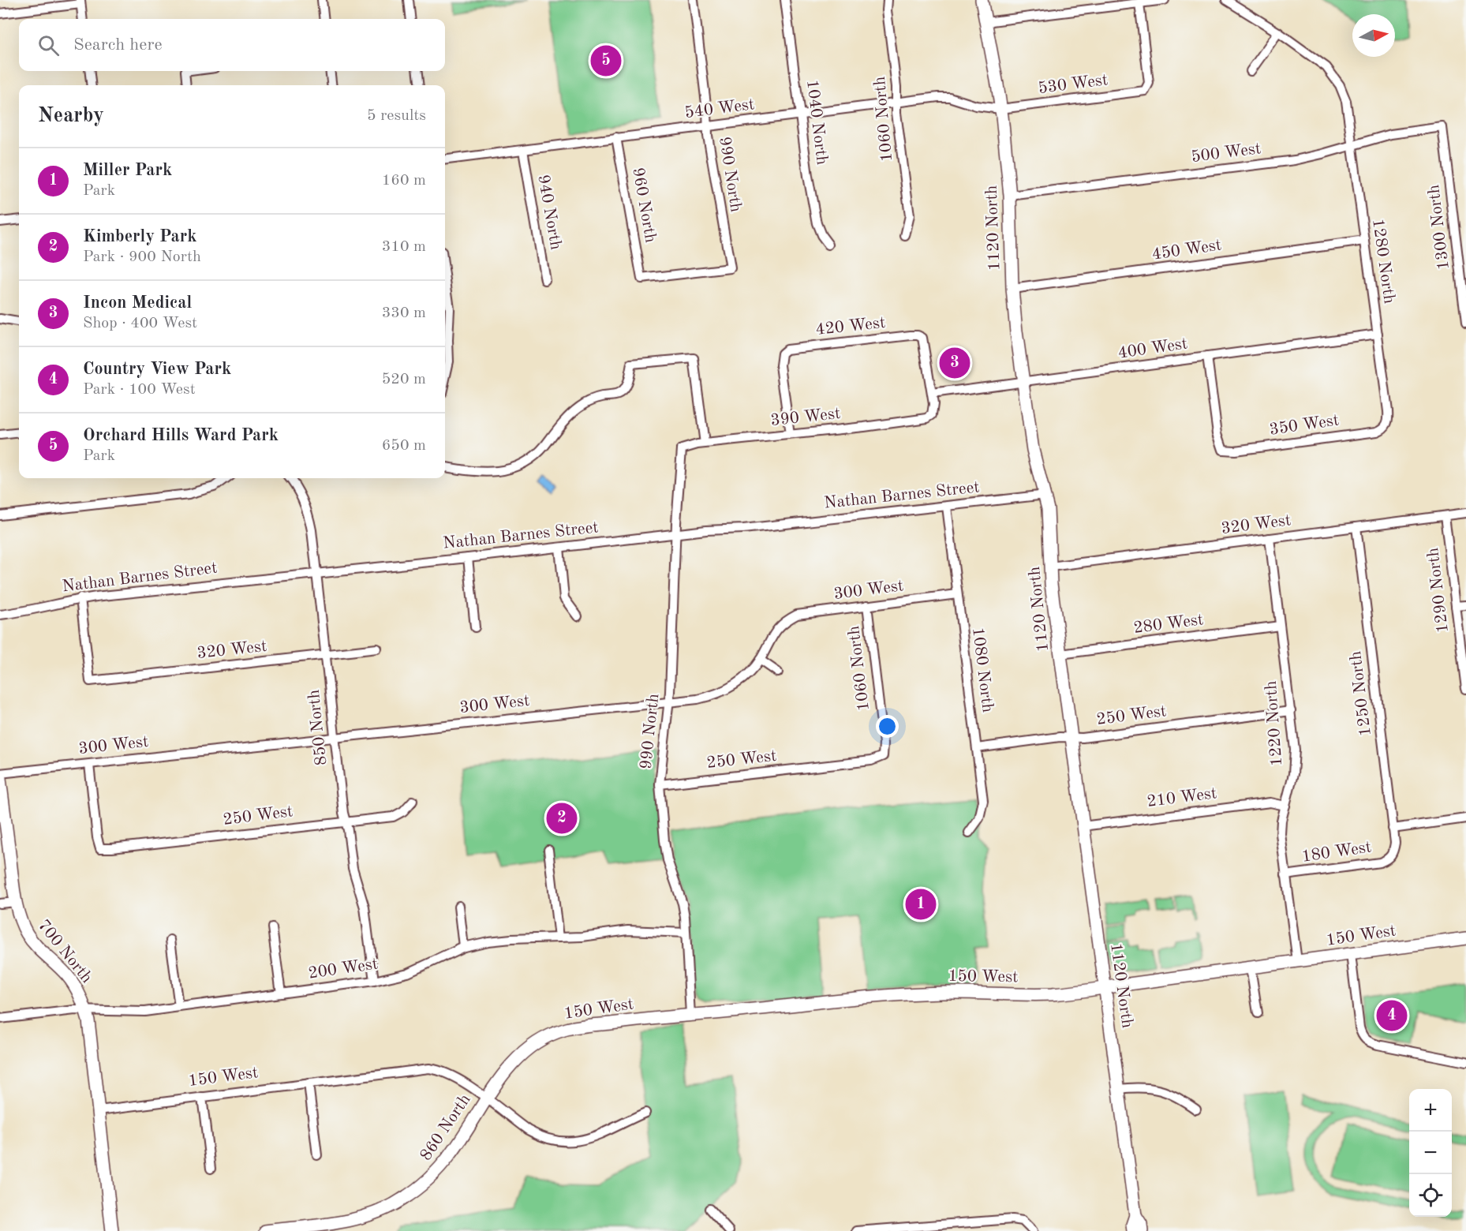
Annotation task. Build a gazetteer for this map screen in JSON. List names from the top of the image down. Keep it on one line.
{"streets":{"street":["530 West","540 West","1060 North","1040 North","500 West","990 North","960 North","940 North","1300 North","1120 North","450 West","1280 North","420 West","400 West","390 West","350 West","Nathan Barnes Street","320 West","300 West","1290 North","280 West","1080 North","1250 North","250 West","1220 North","850 North","210 West","180 West","150 West","700 North","200 West","860 North"]},"crossings":[["530 West","540 West"],["530 West","1120 North"],["540 West","1060 North"],["540 West","1040 North"],["540 West","990 North"],["540 West","960 North"],["540 West","940 North"],["540 West","1120 North"],["1060 North","300 West"],["1060 North","250 West"],["500 West","1300 North"],["500 West","1120 North"],["500 West","1280 North"],["990 North","960 North"],["990 North","390 West"],["990 North","Nathan Barnes Street"],["990 North","300 West"],["990 North","250 West"],["990 North","150 West"],["990 North","200 West"],["1120 North","450 West"],["1120 North","400 West"],["1120 North","Nathan Barnes Street"],["1120 North","320 West"],["1120 North","280 West"],["1120 North","250 West"],["1120 North","210 West"],["1120 North","150 West"],["450 West","1280 North"],["1280 North","400 West"],["1280 North","350 West"],["420 West","400 West"],["420 West","390 West"],["400 West","390 West"],["400 West","350 West"],["Nathan Barnes Street","320 West"],["Nathan Barnes Street","1080 North"],["Nathan Barnes Street","850 North"],["320 West","1290 North"],["320 West","1250 North"],["320 West","1220 North"],["320 West","850 North"],["300 West","1080 North"],["300 West","250 West"],["300 West","850 North"],["280 West","1220 North"],["1080 North","250 West"],["1250 North","180 West"],["250 West","1220 North"],["250 West","850 North"],["1220 North","210 West"],["1220 North","180 West"],["1220 North","150 West"],["850 North","200 West"],["150 West","700 North"],["150 West","860 North"],["700 North","200 West"]],"north":"right","page":{"search":"Search here","pins":["5","3","2","1","4"],"heading":["Nearby","5 results"],"list":[{"mark":"1","name":"Miller Park","note":"Park","value":"160 m"},{"mark":"2","name":"Kimberly Park","note":"Park · 900 North","value":"310 m"},{"mark":"3","name":"Incon Medical","note":"Shop · 400 West","value":"330 m"},{"mark":"4","name":"Country View Park","note":"Park · 100 West","value":"520 m"},{"mark":"5","name":"Orchard Hills Ward Park","note":"Park","value":"650 m"}],"map_buttons":["+","−"]}}
